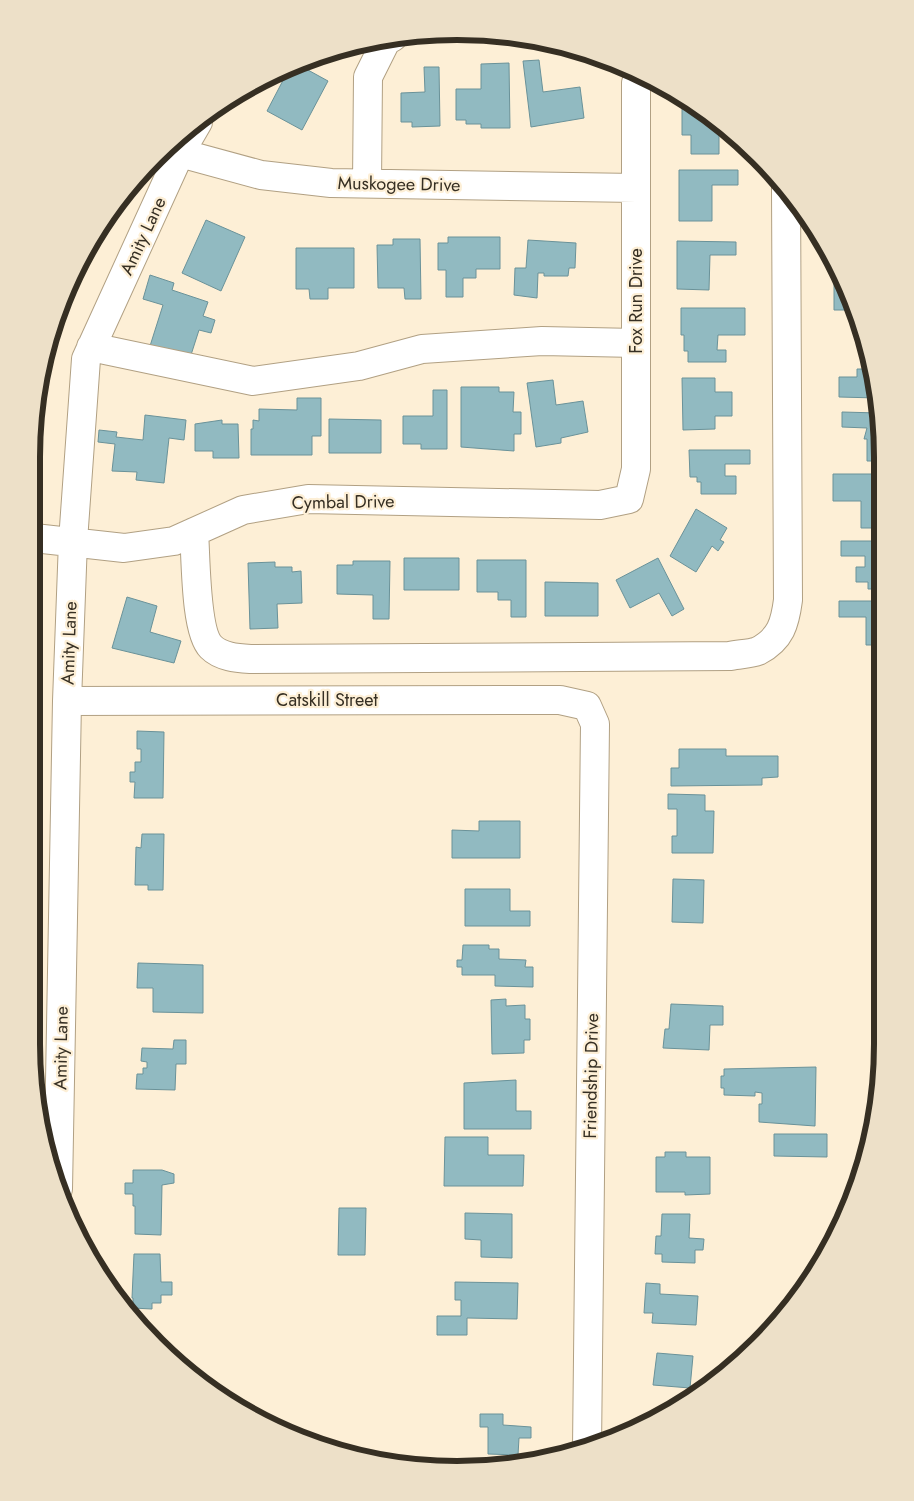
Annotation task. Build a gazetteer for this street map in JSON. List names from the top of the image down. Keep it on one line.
{"streets":{"street":["Muskogee Drive","Amity Lane","Fox Run Drive","Cymbal Drive","Catskill Street","Friendship Drive"]},"crossings":[["Muskogee Drive","Fox Run Drive"],["Amity Lane","Cymbal Drive"],["Amity Lane","Catskill Street"],["Fox Run Drive","Cymbal Drive"],["Catskill Street","Friendship Drive"]]}
